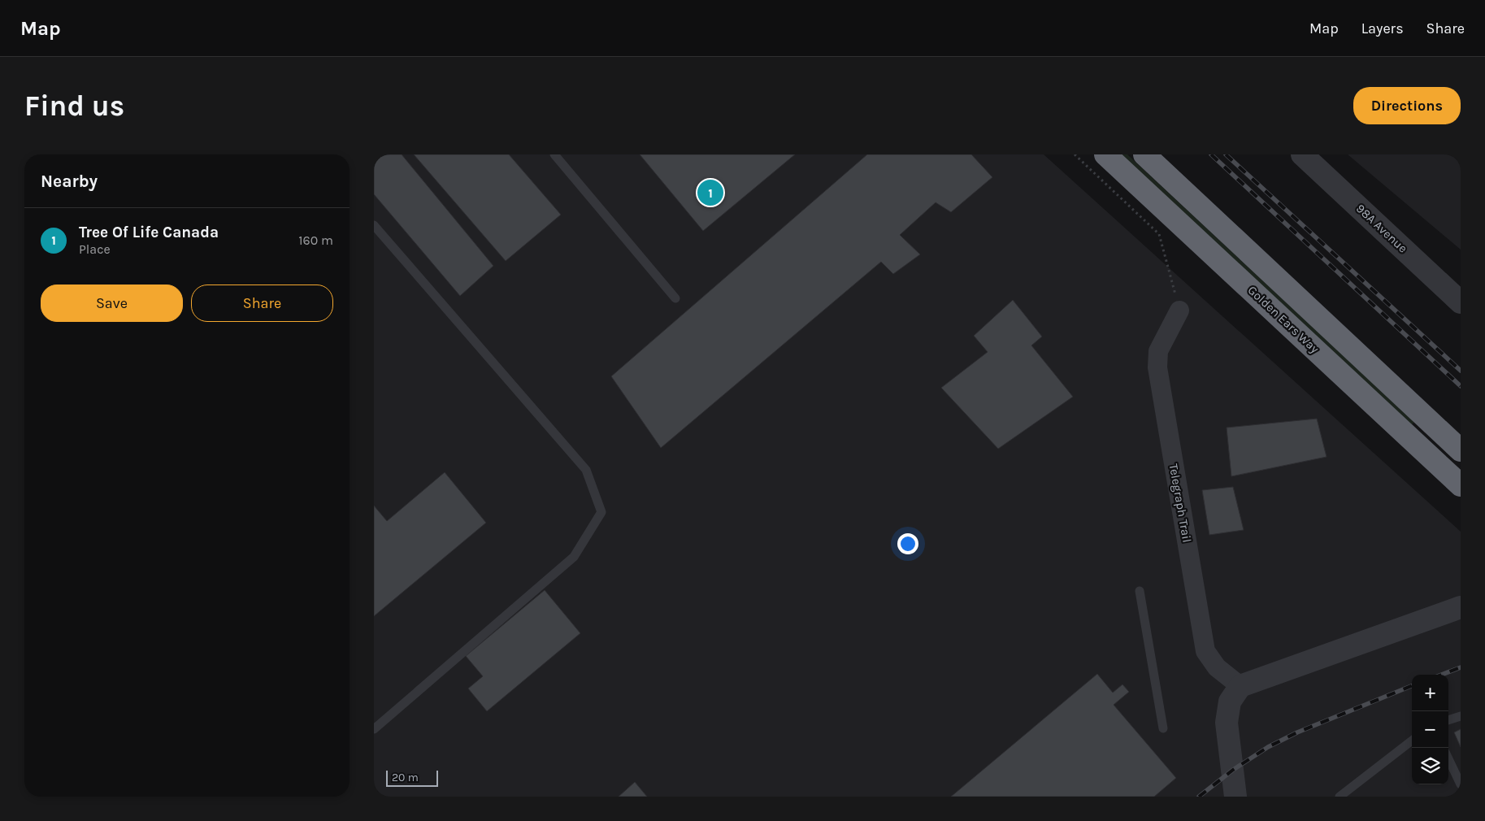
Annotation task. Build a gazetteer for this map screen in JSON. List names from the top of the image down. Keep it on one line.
{"streets":{"highway":["Golden Ears Way"],"street":["98A Avenue","Telegraph Trail"]},"scale_bar":"20 m","page":{"header":"Map","nav":["Map","Layers","Share"],"buttons":["Directions",["Save","Share"]],"title":"Find us","heading":"Nearby","pins":"1","list":[{"mark":"1","name":"Tree Of Life Canada","note":"Place","value":"160 m"}],"map_buttons":["+","−"],"scale":"20 m"}}
